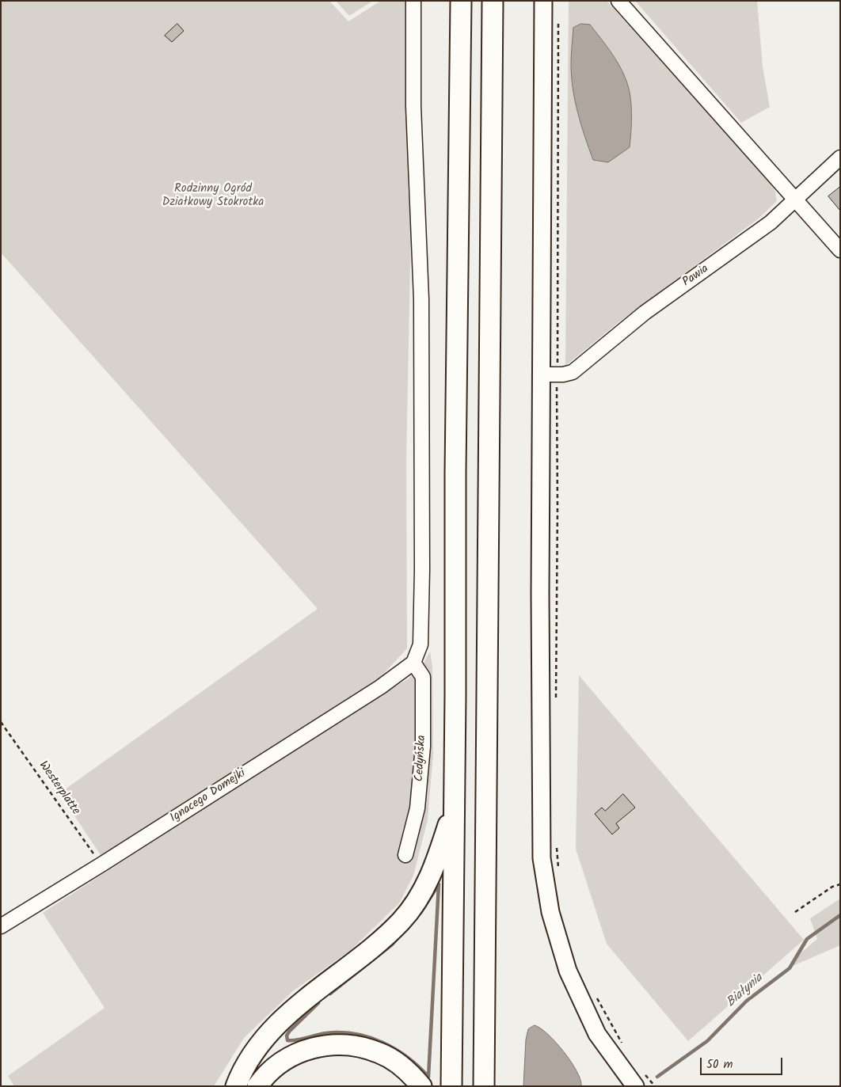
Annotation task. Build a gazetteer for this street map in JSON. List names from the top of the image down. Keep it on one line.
{"streets":{"street":["Pawia","Cedyńska","Ignacego Domejki"],"path":["Westerplatte"]},"crossings":[["Cedyńska","Ignacego Domejki"],["Westerplatte","Ignacego Domejki"]],"water":["Białynia"],"parks":["Rodzinny Ogród Działkowy Stokrotka"],"scale_bar":"50 m"}
